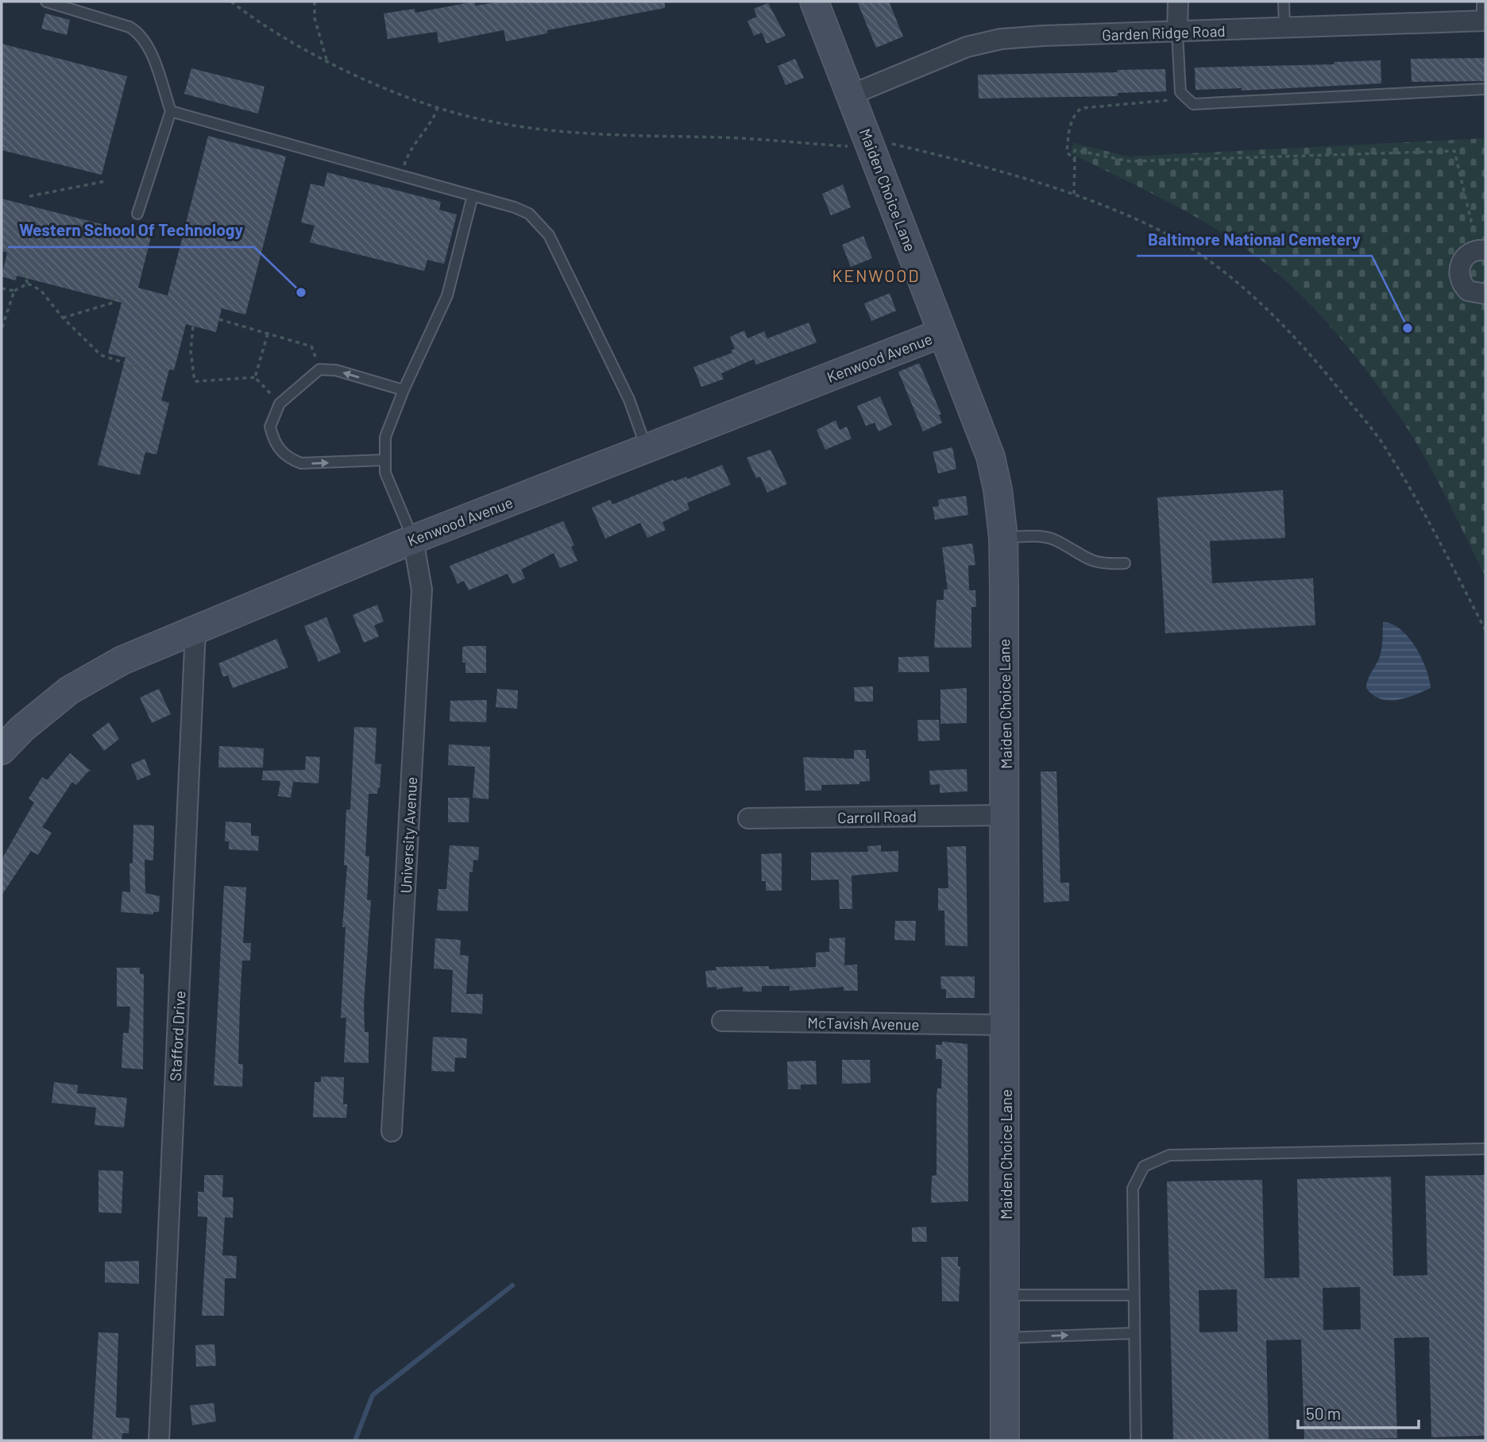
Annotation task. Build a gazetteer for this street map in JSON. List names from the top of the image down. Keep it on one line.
{"streets":{"main road":["Maiden Choice Lane","Kenwood Avenue"],"street":["Garden Ridge Road","Carroll Road","University Avenue","McTavish Avenue","Stafford Drive"]},"crossings":[["Garden Ridge Road","Maiden Choice Lane"],["Maiden Choice Lane","Kenwood Avenue"],["Maiden Choice Lane","Carroll Road"],["Maiden Choice Lane","McTavish Avenue"],["Kenwood Avenue","University Avenue"],["Kenwood Avenue","Stafford Drive"]],"districts":["KENWOOD"],"places":["Western School Of Technology","Baltimore National Cemetery"],"scale_bar":"50 m"}
